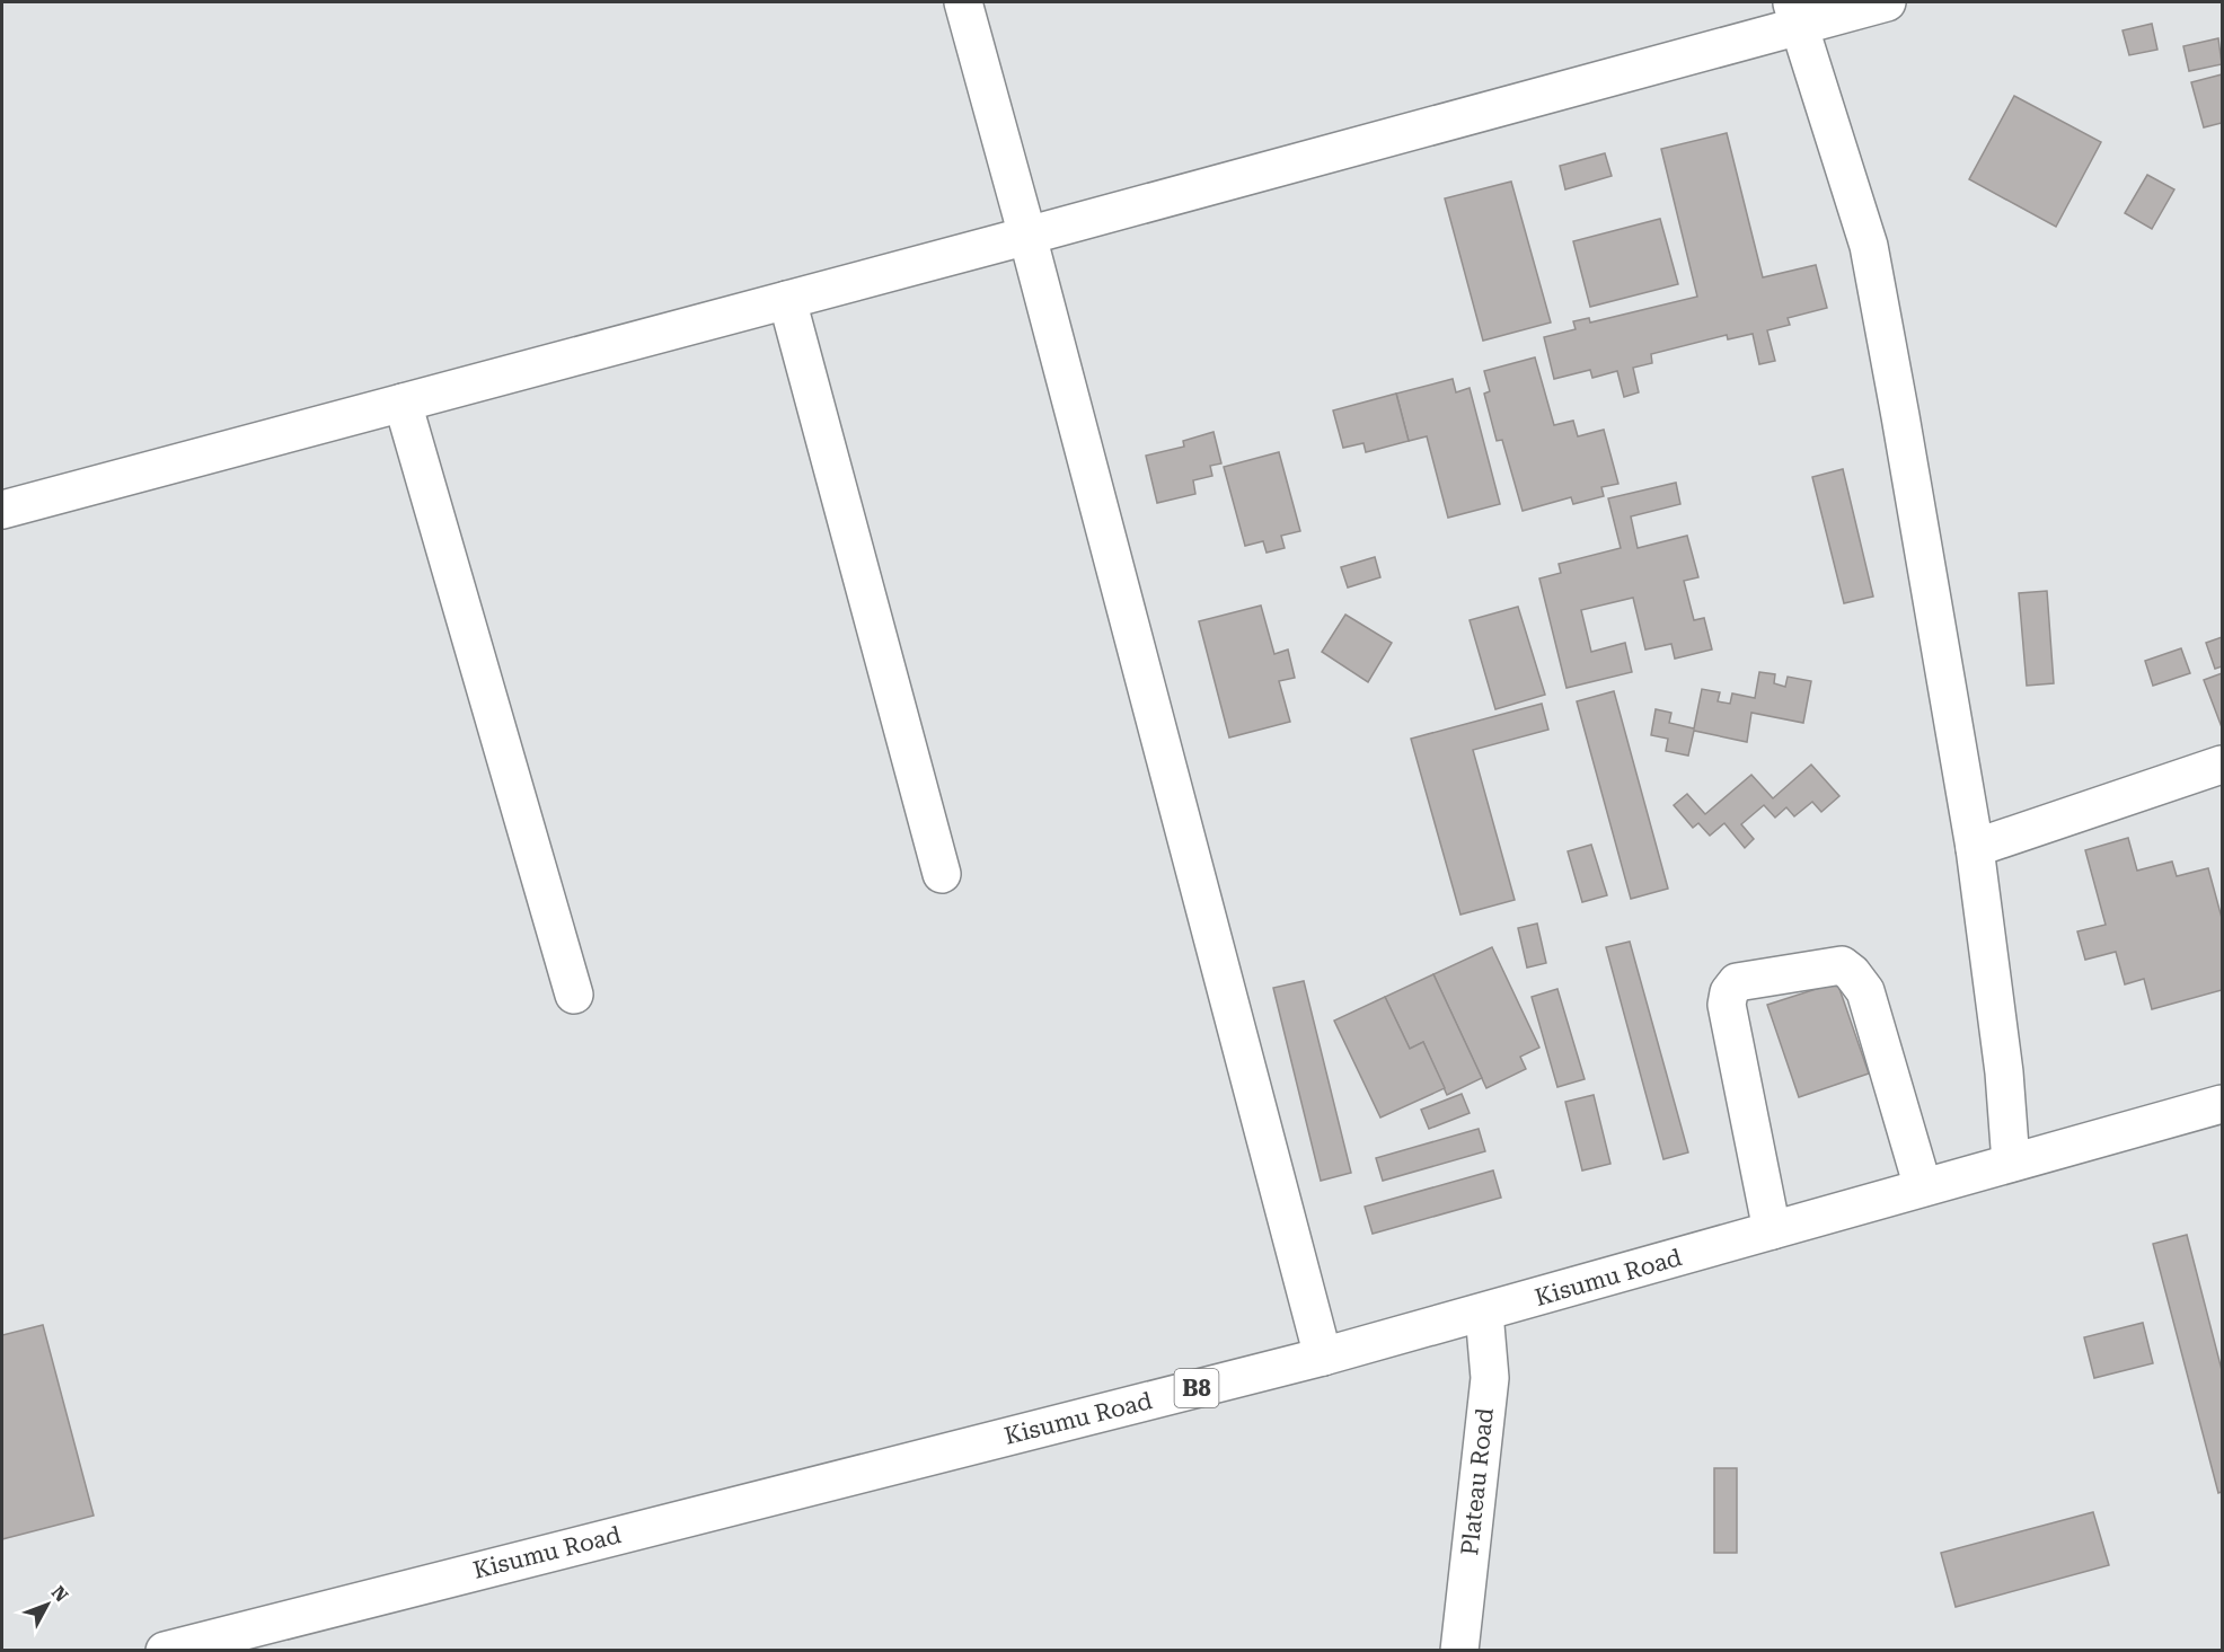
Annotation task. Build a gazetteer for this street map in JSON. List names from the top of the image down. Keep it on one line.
{"streets":{"main road":["Kisumu Road","B8","Plateau Road"]},"crossings":[["Kisumu Road","Plateau Road"]],"north":"top right"}
